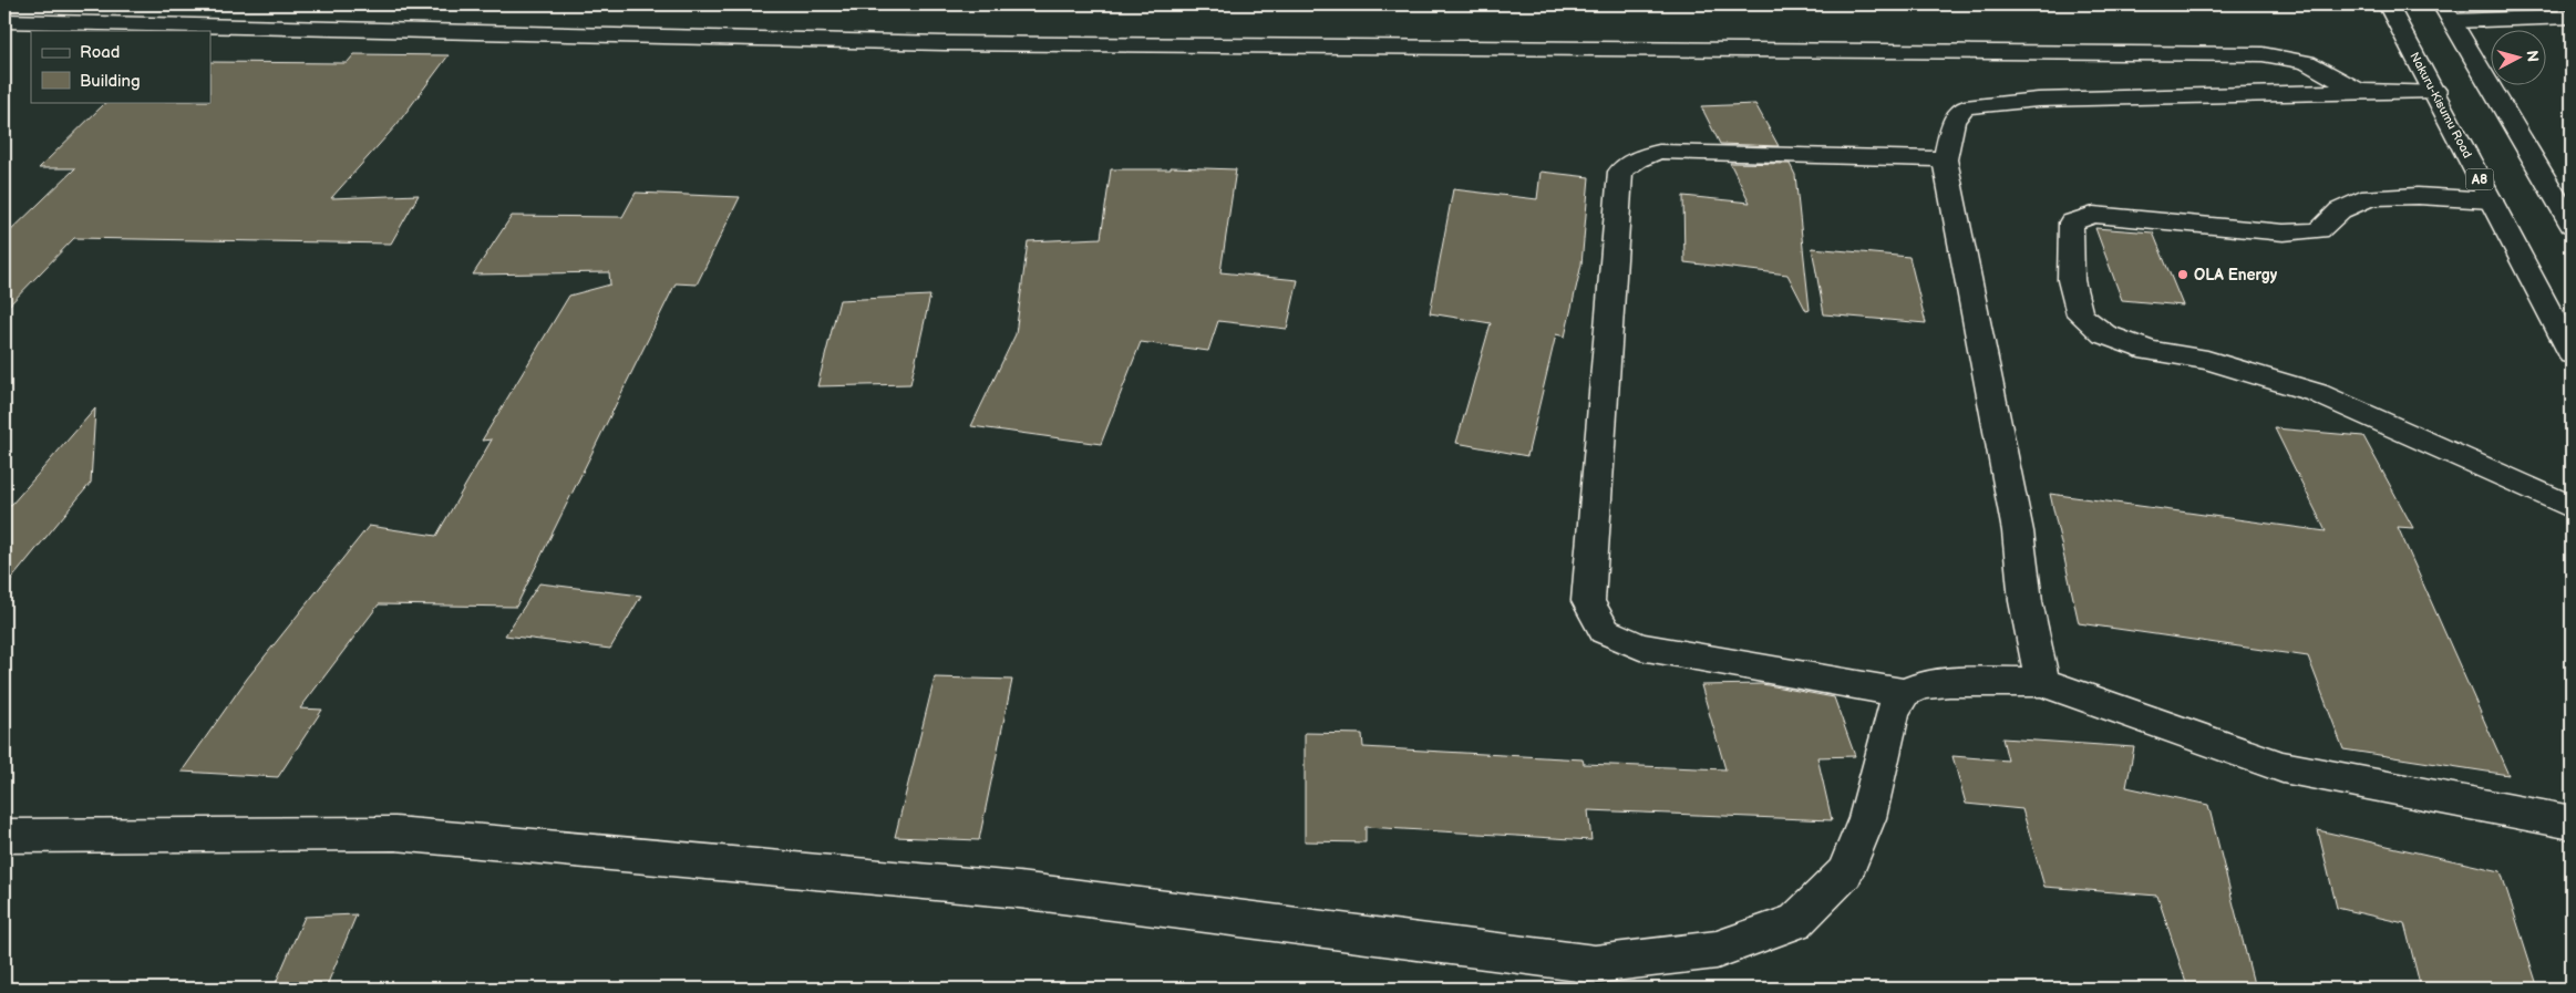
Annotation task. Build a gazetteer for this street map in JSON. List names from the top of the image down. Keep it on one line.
{"streets":{"main road":["Nakuru-Kisumu Road","A8"]},"places":["OLA Energy"],"legend":["Road","Building"],"north":"right"}
